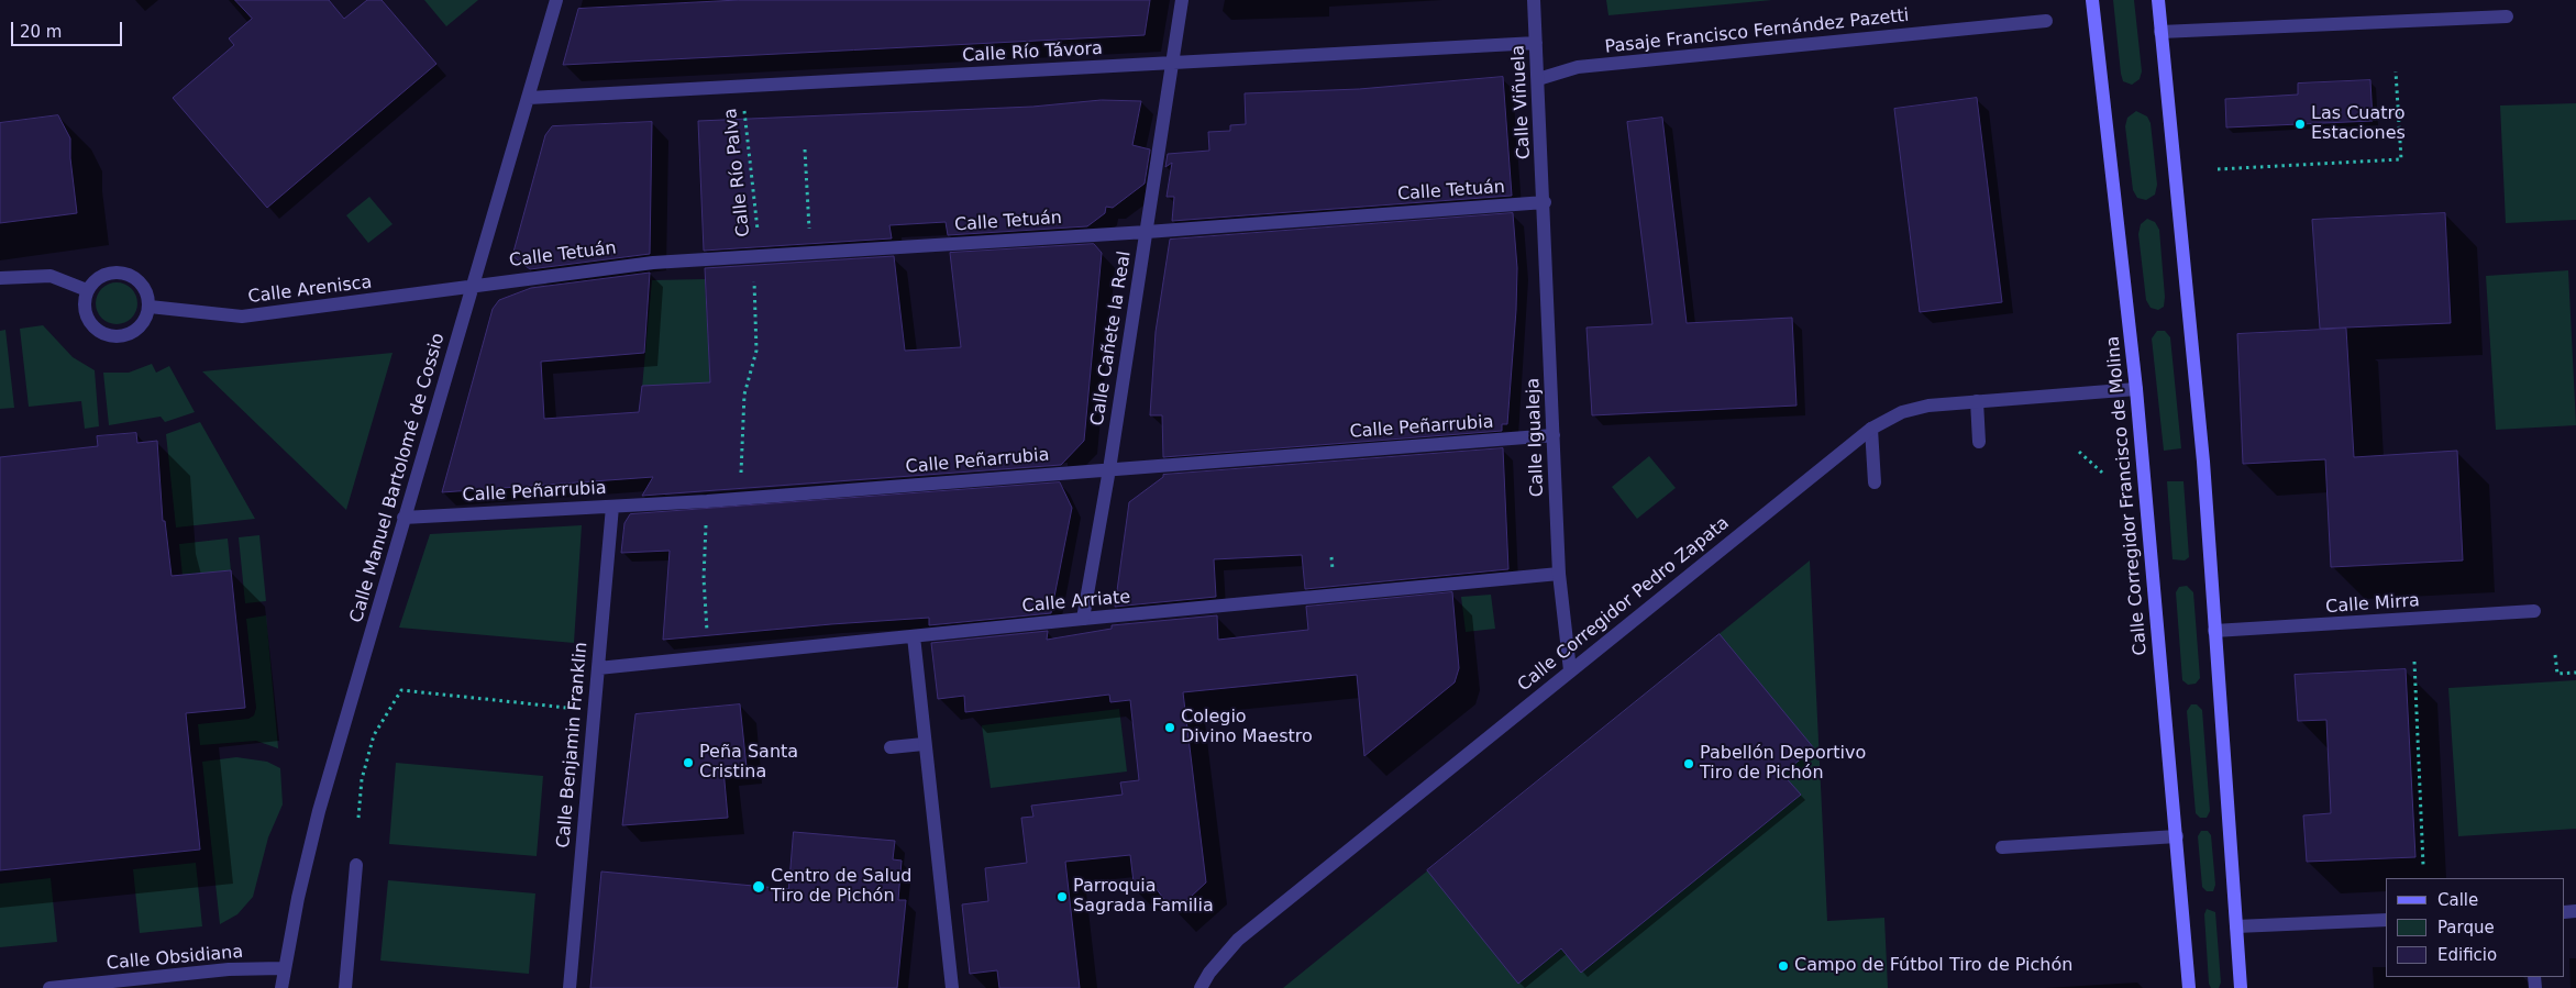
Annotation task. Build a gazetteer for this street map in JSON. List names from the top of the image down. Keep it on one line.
{"streets":{"main road":["Calle Corregidor Francisco de Molina"],"street":["Pasaje Francisco Fernández Pazetti","Calle Río Távora","Calle Viñuela","Calle Tetuán","Calle Arenisca","Calle Cañete la Real","Calle Peñarrubia","Calle Igualeja","Calle Manuel Bartolomé de Cossio","Calle Arriate","Calle Corregidor Pedro Zapata","Calle Mirra","Calle Benjamin Franklin","Calle Obsidiana"],"path":["Calle Río Palva"]},"crossings":[["Pasaje Francisco Fernández Pazetti","Calle Viñuela"],["Calle Río Távora","Calle Viñuela"],["Calle Río Távora","Calle Río Palva"],["Calle Río Távora","Calle Cañete la Real"],["Calle Río Távora","Calle Manuel Bartolomé de Cossio"],["Calle Viñuela","Calle Tetuán"],["Calle Viñuela","Calle Igualeja"],["Calle Río Palva","Calle Tetuán"],["Calle Río Palva","Calle Peñarrubia"],["Calle Tetuán","Calle Arenisca"],["Calle Tetuán","Calle Cañete la Real"],["Calle Tetuán","Calle Igualeja"],["Calle Tetuán","Calle Manuel Bartolomé de Cossio"],["Calle Arenisca","Calle Manuel Bartolomé de Cossio"],["Calle Cañete la Real","Calle Peñarrubia"],["Calle Cañete la Real","Calle Arriate"],["Calle Peñarrubia","Calle Igualeja"],["Calle Peñarrubia","Calle Manuel Bartolomé de Cossio"],["Calle Peñarrubia","Calle Benjamin Franklin"],["Calle Igualeja","Calle Arriate"],["Calle Igualeja","Calle Corregidor Pedro Zapata"],["Calle Manuel Bartolomé de Cossio","Calle Obsidiana"],["Calle Corregidor Francisco de Molina","Calle Corregidor Pedro Zapata"],["Calle Arriate","Calle Benjamin Franklin"]],"places":["Las Cuatro Estaciones","Colegio Divino Maestro","Peña Santa Cristina","Pabellón Deportivo Tiro de Pichón","Centro de Salud Tiro de Pichón","Parroquia Sagrada Familia","Campo de Fútbol Tiro de Pichón"],"legend":["Calle","Parque","Edificio"],"scale_bar":"20 m"}
